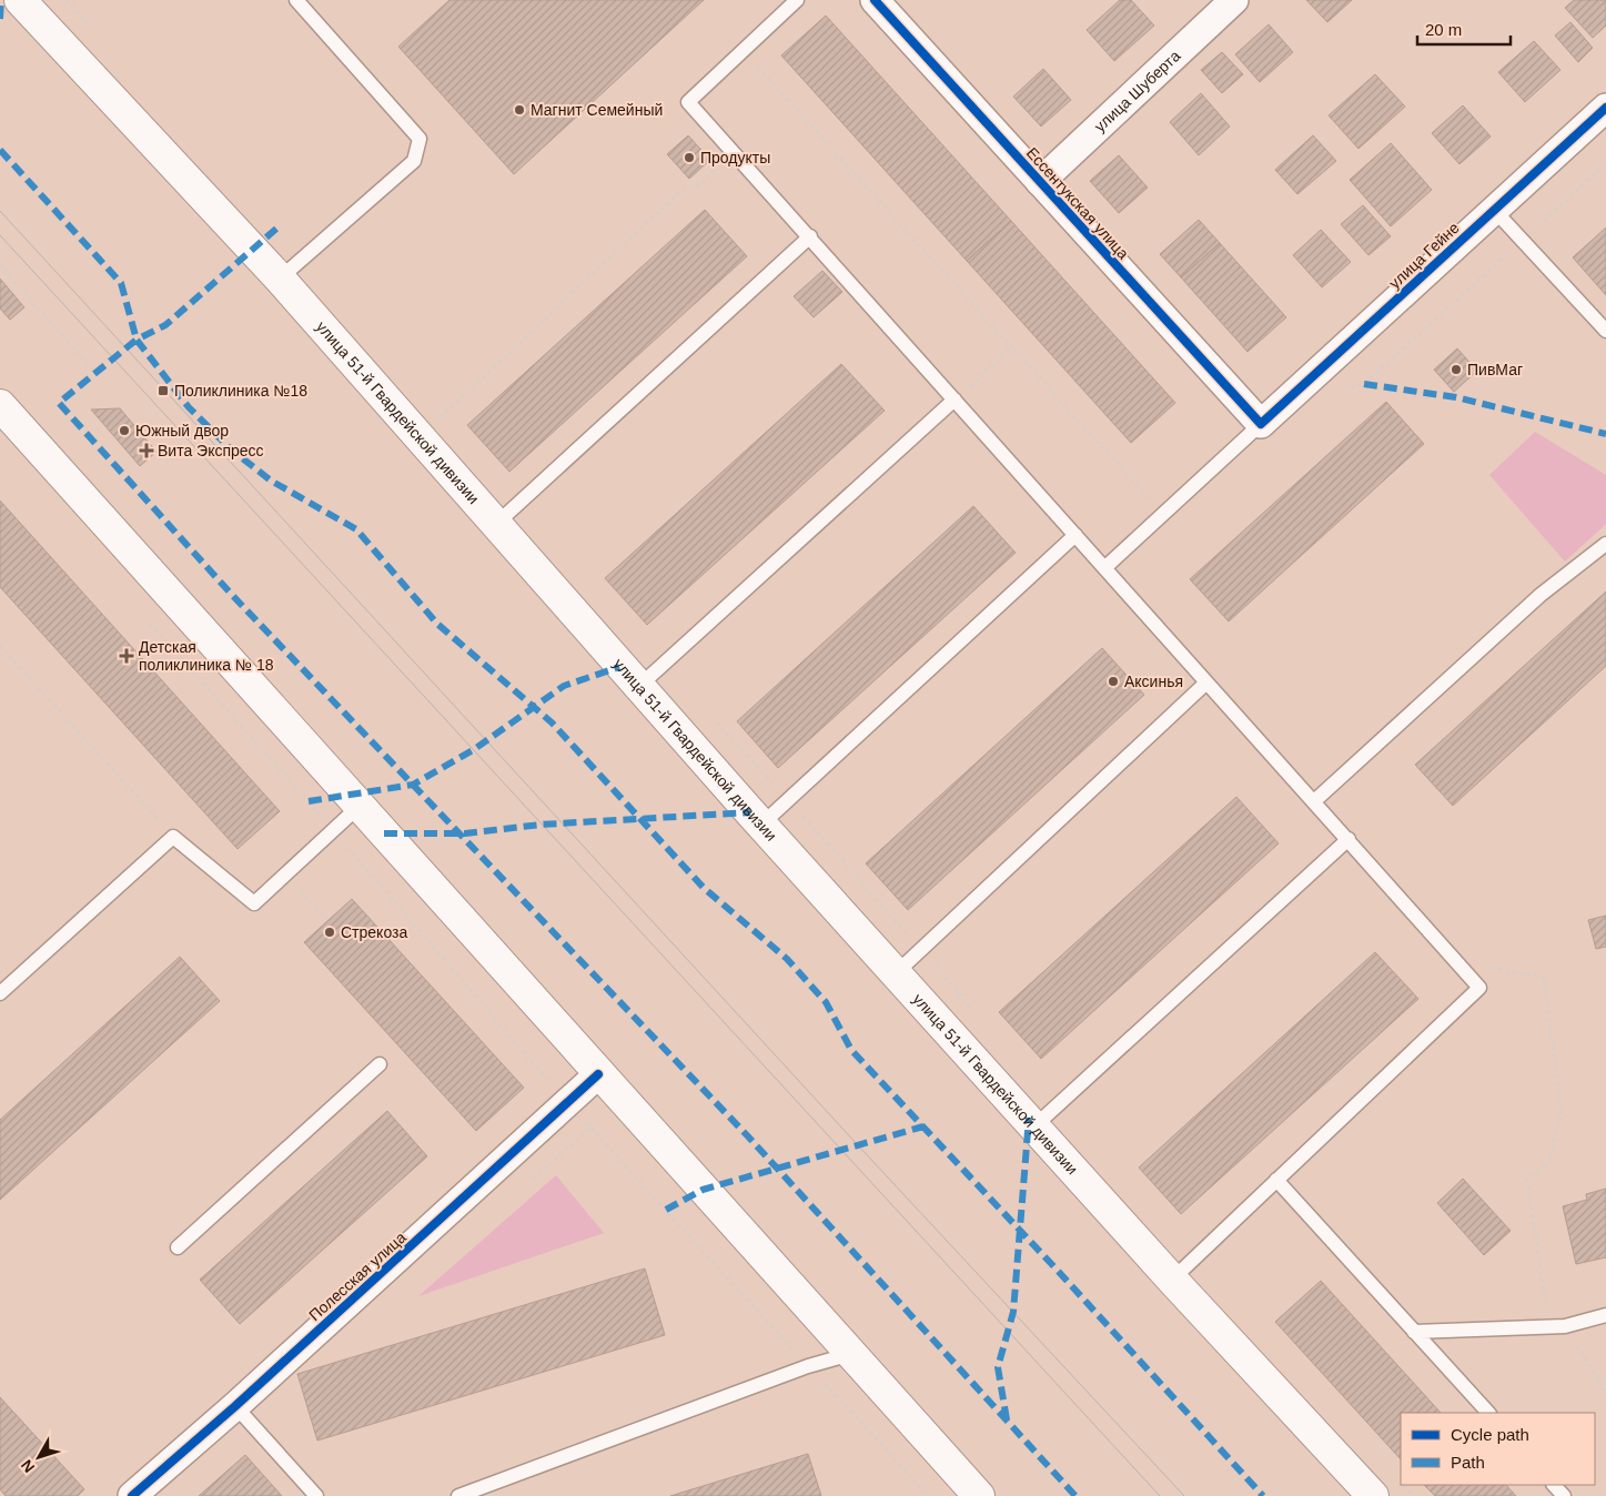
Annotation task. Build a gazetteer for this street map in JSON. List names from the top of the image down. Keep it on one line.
{"streets":{"main road":["улица 51-й Гвардейской дивизии"],"street":["улица Шуберта","Ессентукская улица","улица Гейне","Полесская улица"]},"crossings":[["улица Шуберта","Ессентукская улица"],["Ессентукская улица","улица Гейне"]],"places":{"other":["Магнит Семейный","Продукты","ПивМаг","Южный двор","Аксинья","Стрекоза"],"transit":["Поликлиника №18"],"health":["Вита Экспресс","Детская поликлиника № 18"]},"legend":["Cycle path","Path"],"scale_bar":"20 m","north":"bottom left"}
